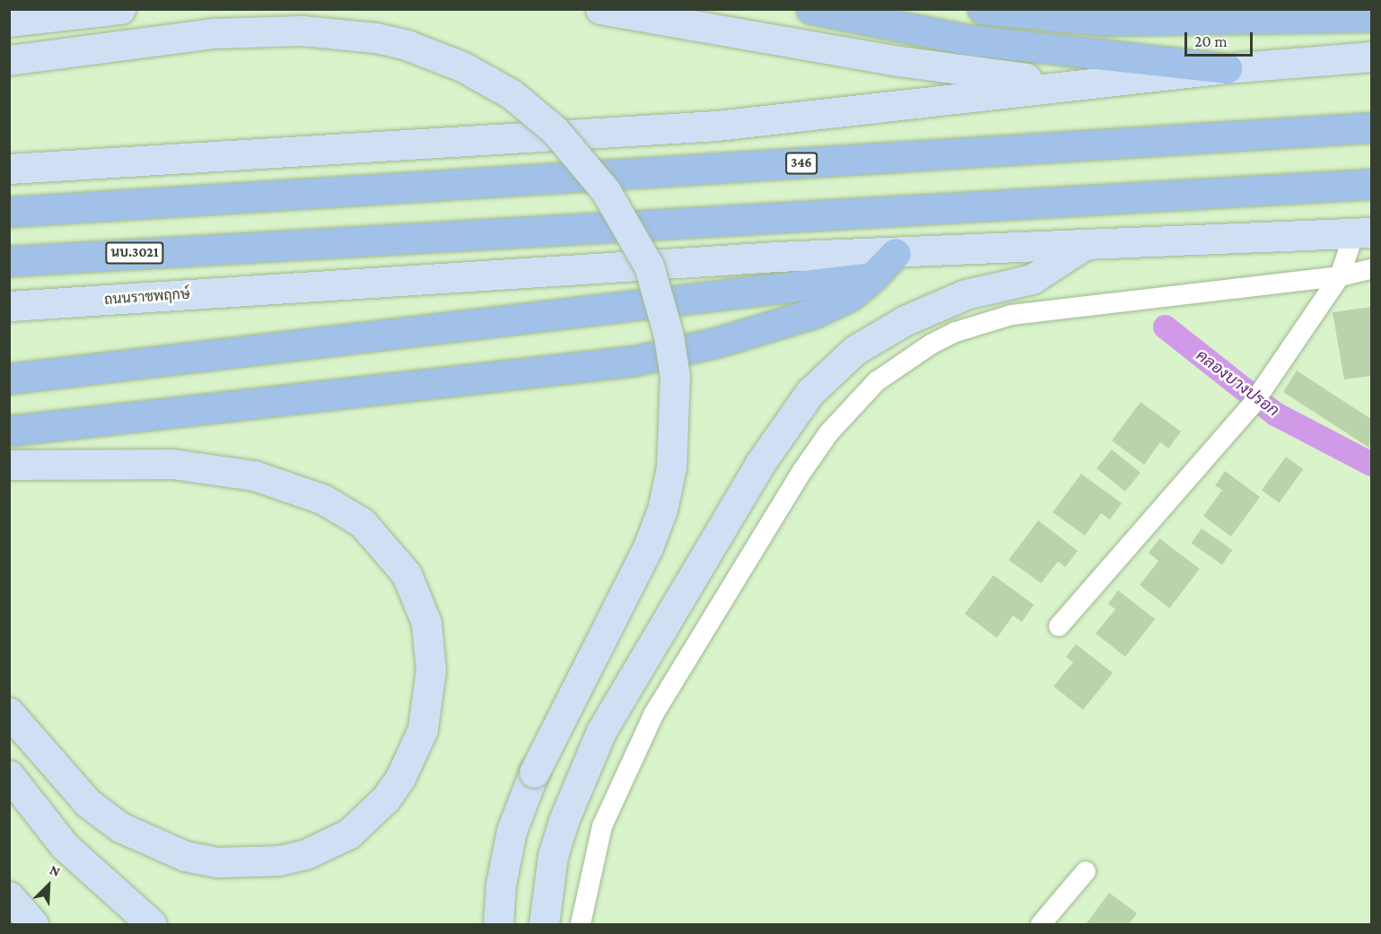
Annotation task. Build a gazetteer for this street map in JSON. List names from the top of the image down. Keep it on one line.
{"streets":{"main road":["346","นบ.3021","ถนนราชพฤกษ์"]},"water":["คลองบางปรอก"],"scale_bar":"20 m","north":"top right"}
